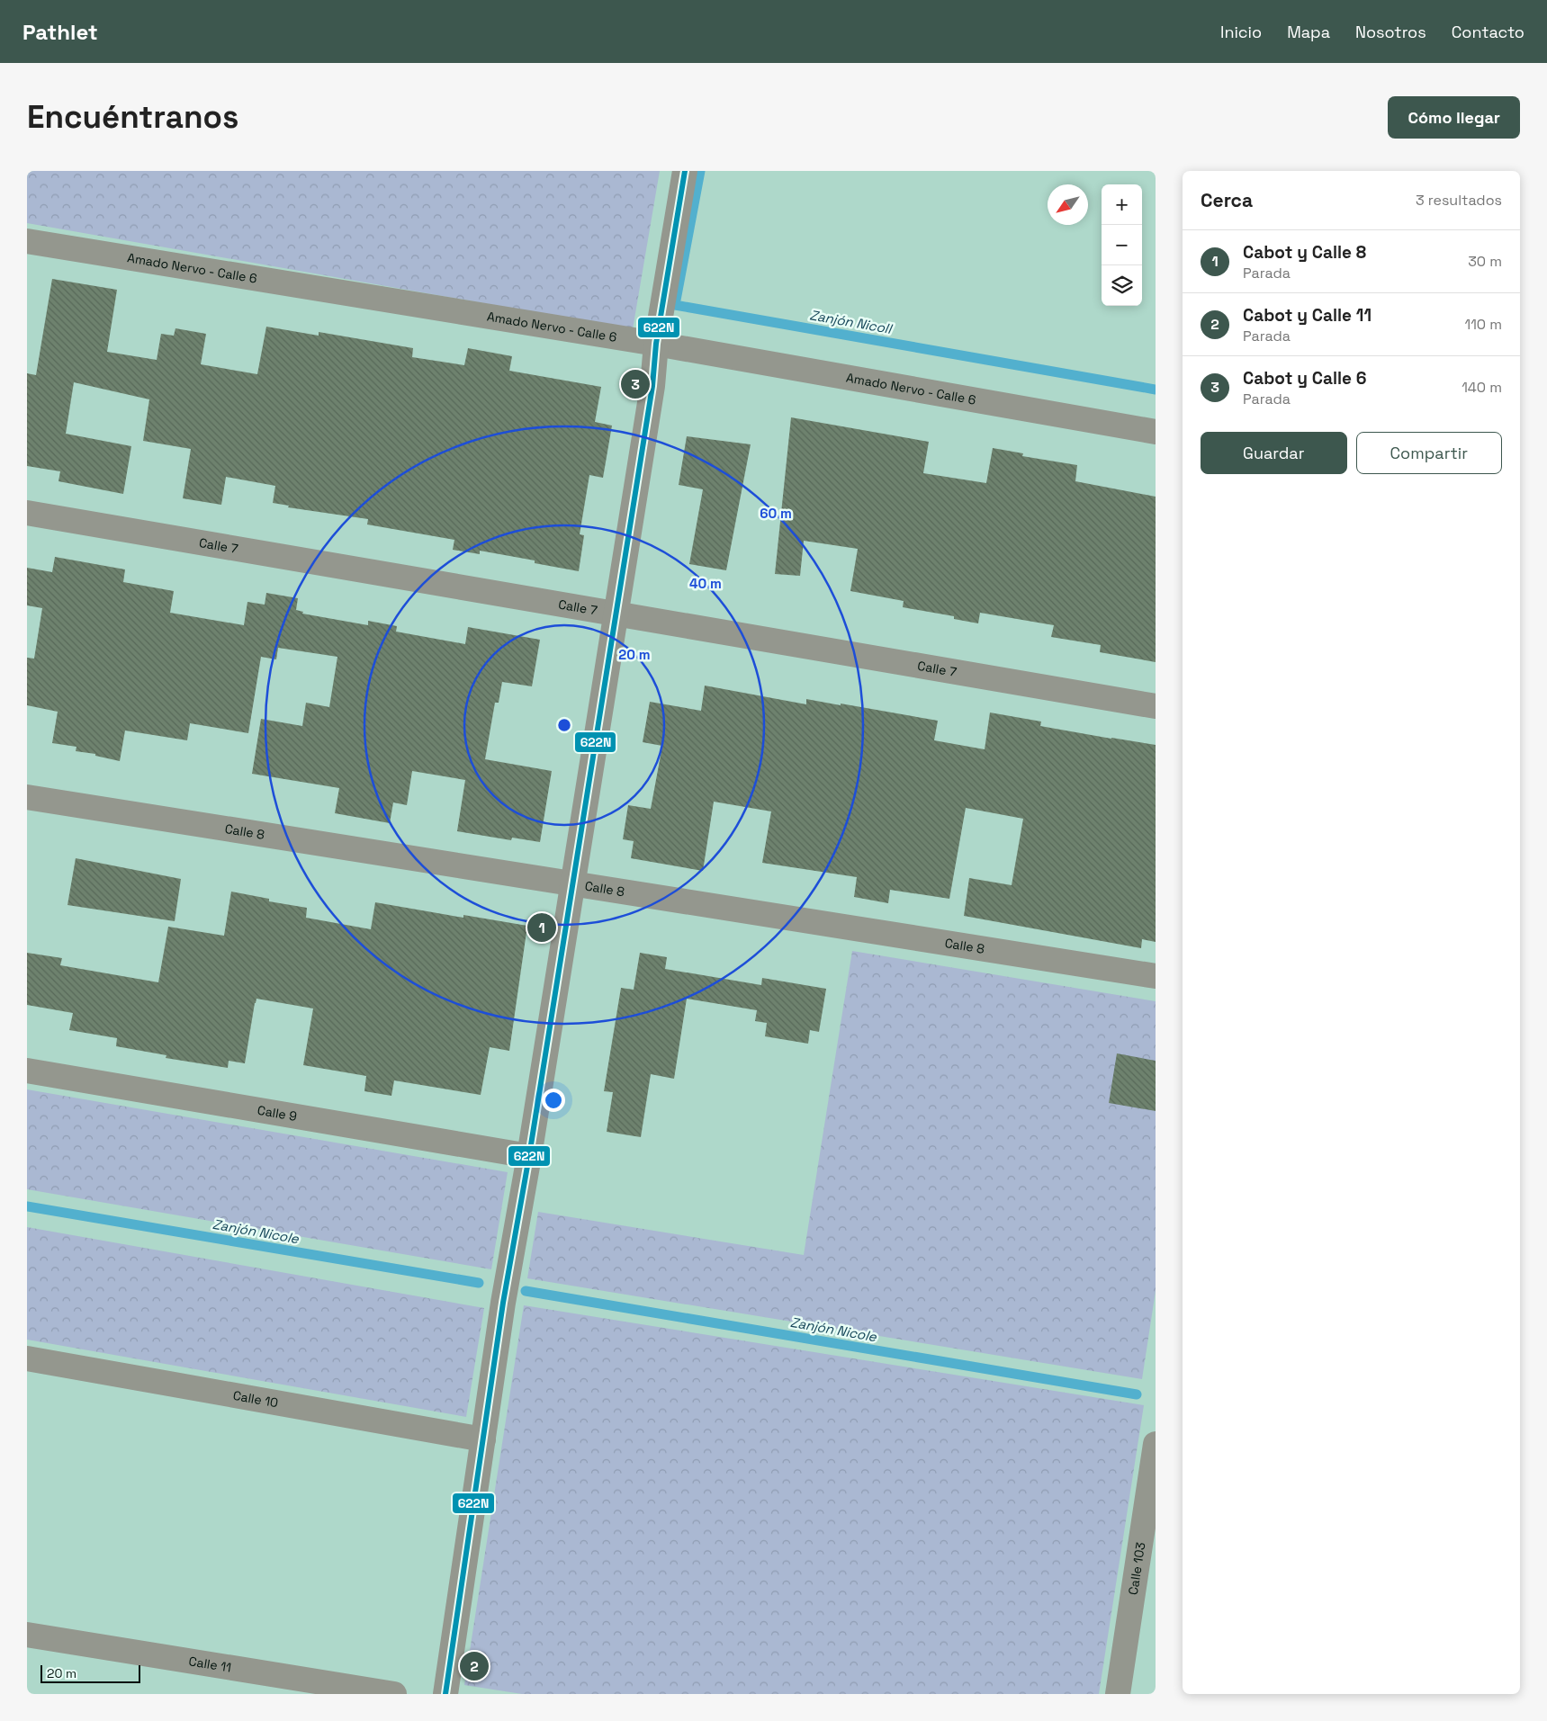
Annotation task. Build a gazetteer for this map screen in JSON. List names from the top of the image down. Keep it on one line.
{"streets":{"street":["Amado Nervo - Calle 6","Calle 7","Calle 8","Calle 9","Calle 10","Calle 103","Calle 11"]},"water":["Zanjón Nicoll","Zanjón Nicole"],"lines":["transit line 622N"],"scale_bar":"20 m","north":"bottom left","page":{"header":"Pathlet","nav":["Inicio","Mapa","Nosotros","Contacto"],"buttons":["Cómo llegar",["Guardar","Compartir"]],"title":"Encuéntranos","heading":["Cerca","3 resultados"],"map_buttons":["+","−"],"list":[{"mark":"1","name":"Cabot y Calle 8","note":"Parada","value":"30 m"},{"mark":"2","name":"Cabot y Calle 11","note":"Parada","value":"110 m"},{"mark":"3","name":"Cabot y Calle 6","note":"Parada","value":"140 m"}],"pins":["3","1","2"],"scale":"20 m"},"rings":["60 m","40 m","20 m"]}
